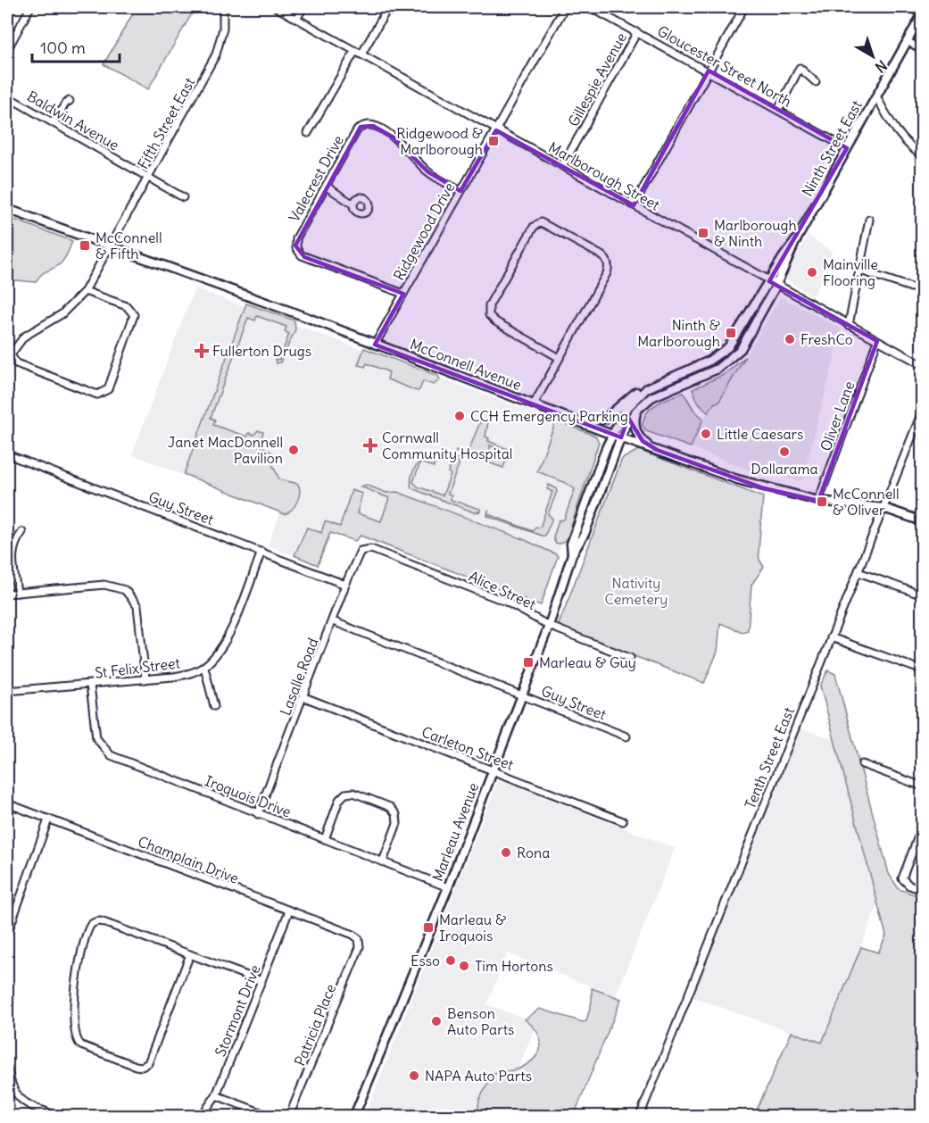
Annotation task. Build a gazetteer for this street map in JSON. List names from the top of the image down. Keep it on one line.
{"streets":{"main road":["Ninth Street East","McConnell Avenue","Marleau Avenue"],"street":["Gloucester Street North","Gillespie Avenue","Baldwin Avenue","Fifth Street East","Marlborough Street","Valecrest Drive","Ridgewood Drive","Oliver Lane","Guy Street","Alice Street","St Felix Street","Lasalle Road","Carleton Street","Tenth Street East","Iroquois Drive","Champlain Drive","Stormont Drive","Patricia Place"]},"crossings":[["Gloucester Street North","Gillespie Avenue"],["Gloucester Street North","Ninth Street East"],["Gillespie Avenue","Marlborough Street"],["Baldwin Avenue","Fifth Street East"],["Fifth Street East","McConnell Avenue"],["Ninth Street East","Marlborough Street"],["Ninth Street East","McConnell Avenue"],["Ninth Street East","Marleau Avenue"],["Marlborough Street","Ridgewood Drive"],["Marlborough Street","Oliver Lane"],["Valecrest Drive","Ridgewood Drive"],["Ridgewood Drive","McConnell Avenue"],["McConnell Avenue","Oliver Lane"],["McConnell Avenue","Tenth Street East"],["McConnell Avenue","Marleau Avenue"],["Guy Street","Lasalle Road"],["Guy Street","Marleau Avenue"],["Alice Street","Lasalle Road"],["Alice Street","Marleau Avenue"],["St Felix Street","Iroquois Drive"],["Lasalle Road","Carleton Street"],["Lasalle Road","Iroquois Drive"],["Carleton Street","Marleau Avenue"],["Iroquois Drive","Marleau Avenue"],["Champlain Drive","Stormont Drive"],["Champlain Drive","Patricia Place"]],"parks":["Nativity Cemetery"],"places":{"transit":["Ridgewood & Marlborough","Marlborough & Ninth","McConnell & Fifth","Ninth & Marlborough","McConnell & Oliver","Marleau & Guy","Marleau & Iroquois"],"other":["Mainville Flooring","FreshCo","CCH Emergency Parking","Little Caesars","Janet MacDonnell Pavilion","Dollarama","Rona","Esso","Tim Hortons","Benson Auto Parts","NAPA Auto Parts"],"health":["Fullerton Drugs","Cornwall Community Hospital"]},"scale_bar":"100 m","north":"bottom right"}
